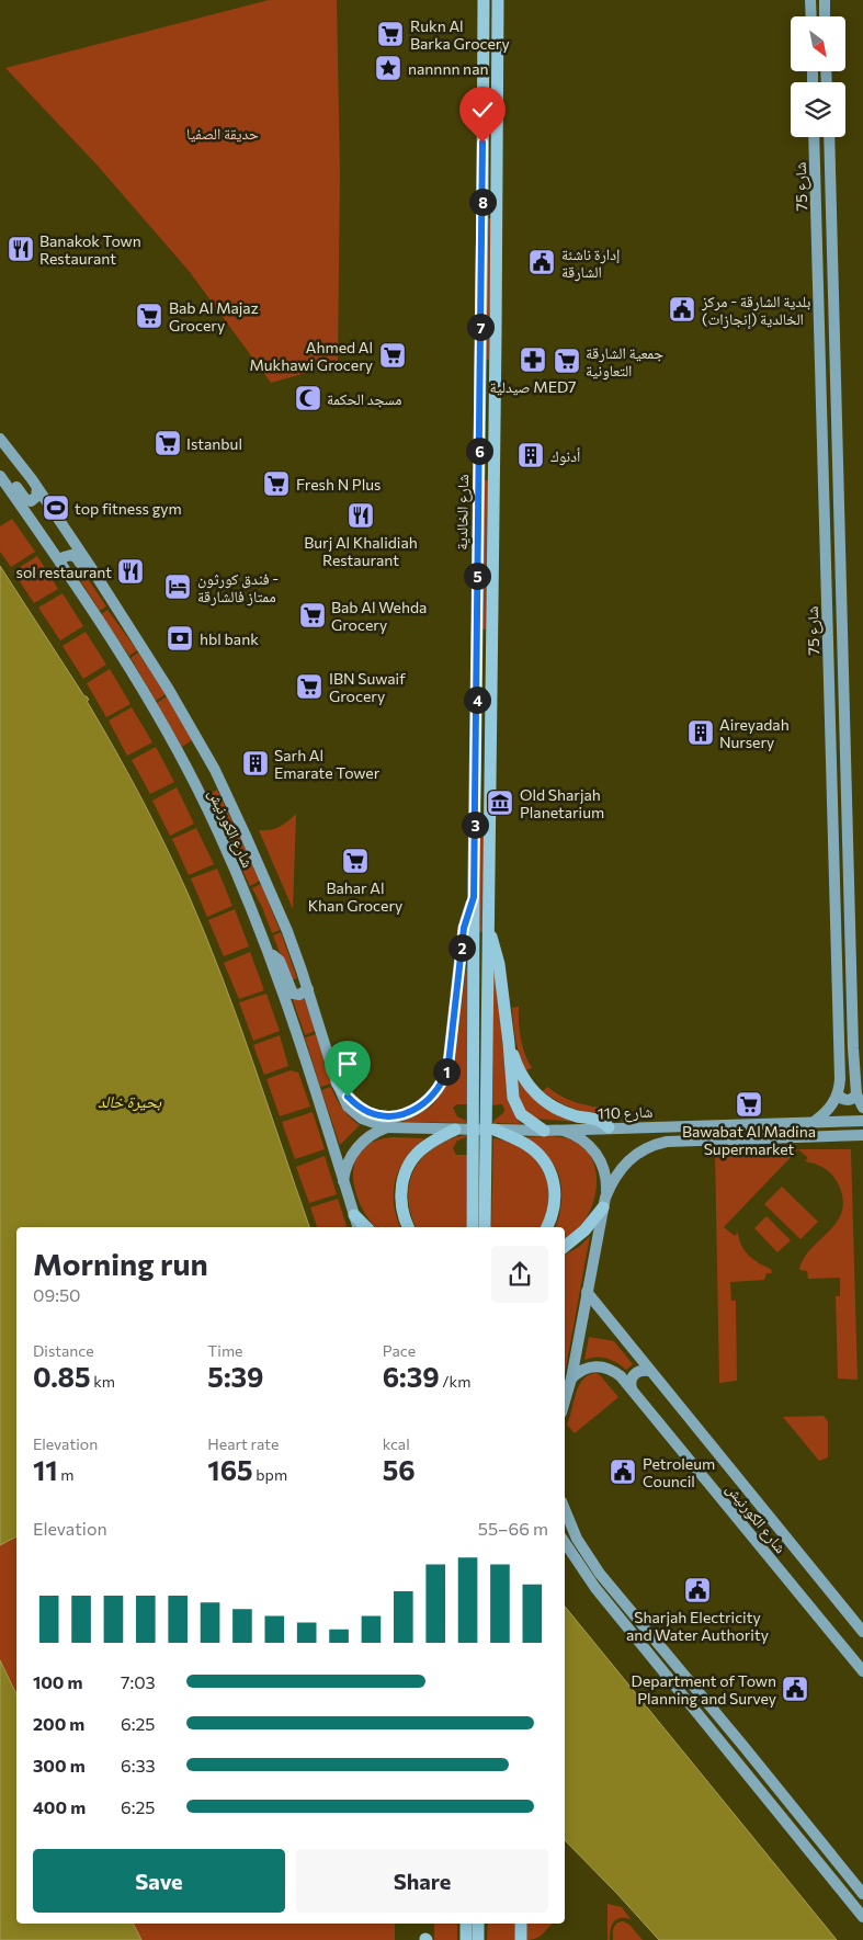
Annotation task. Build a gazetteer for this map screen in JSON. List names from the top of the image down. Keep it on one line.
{"streets":{"main road":["شارع 75","شارع الخالدية","شارع الكورنيش","شارع 110"]},"crossings":[["شارع الكورنيش","شارع 110"]],"water":["بحيرة خالد"],"parks":["حديقة الصفيا"],"places":{"supermarket":["Rukn Al Barka Grocery","Bab Al Majaz Grocery","Ahmed Al Mukhawi Grocery","جمعية الشارقة التعاونية","Istanbul","Fresh N Plus","Bab Al Wehda Grocery","IBN Suwaif Grocery","Bahar Al Khan Grocery","Bawabat Al Madina Supermarket"],"place":["nannnn nan"],"restaurant":["Banakok Town Restaurant","Burj Al Khalidiah Restaurant","sol restaurant"],"public building":["إدارة ناشئة الشارقة","بلدية الشارقة - مركز الخالدية (إنجازات)","Petroleum Council","Sharjah Electricity and Water Authority","Department of Town Planning and Survey"],"pharmacy":["صيدلية MED7"],"mosque":["مسجد الحكمة"],"building":["أدنوك","Aireyadah Nursery","Sarh Al Emarate Tower"],"sports":["top fitness gym"],"hotel":["فندق كورثون - ممتاز فالشارقة"],"bank":["hbl bank"],"museum":["Old Sharjah Planetarium"]},"north":"bottom right","page":{"pins":["8","7","6","5","4","3","2","1"],"heading":["Morning run","09:50"],"stats":[["Distance","0.85 km"],["Time","5:39"],["Pace","6:39 /km"],["Elevation","11 m"],["Heart rate","165 bpm"],["kcal","56"]],"chart":["Elevation","55–66 m"],"list":[{"name":"100 m","note":"7:03"},{"name":"200 m","note":"6:25"},{"name":"300 m","note":"6:33"},{"name":"400 m","note":"6:25"}],"buttons":["Save","Share"]}}
